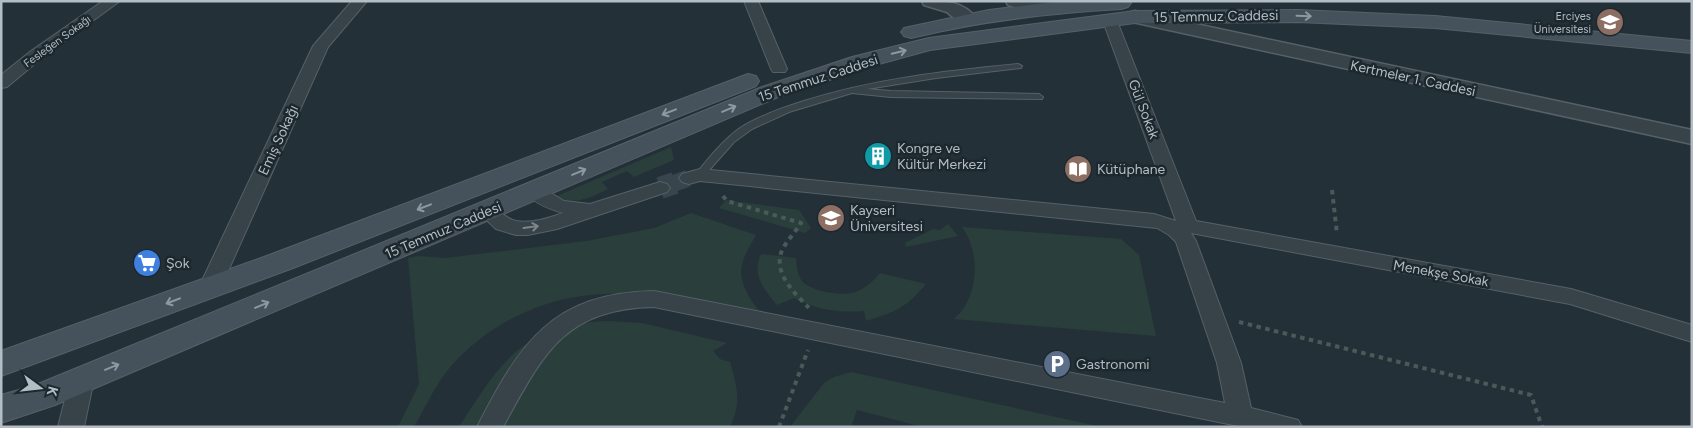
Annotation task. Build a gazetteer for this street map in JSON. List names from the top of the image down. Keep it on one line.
{"streets":{"main road":["15 Temmuz Caddesi"],"street":["Fesleğen Sokağı","Kertmeler 1. Caddesi","Gül Sokak","Emiş Sokağı","Menekşe Sokak"]},"crossings":[["15 Temmuz Caddesi","Kertmeler 1. Caddesi"],["15 Temmuz Caddesi","Gül Sokak"],["15 Temmuz Caddesi","Emiş Sokağı"],["Gül Sokak","Menekşe Sokak"]],"places":{"school or university":["Erciyes Üniversitesi","Kayseri Üniversitesi"],"building":["Kongre ve Kültür Merkezi"],"library":["Kütüphane"],"supermarket":["Şok"],"parking":["Gastronomi"]},"north":"right"}
